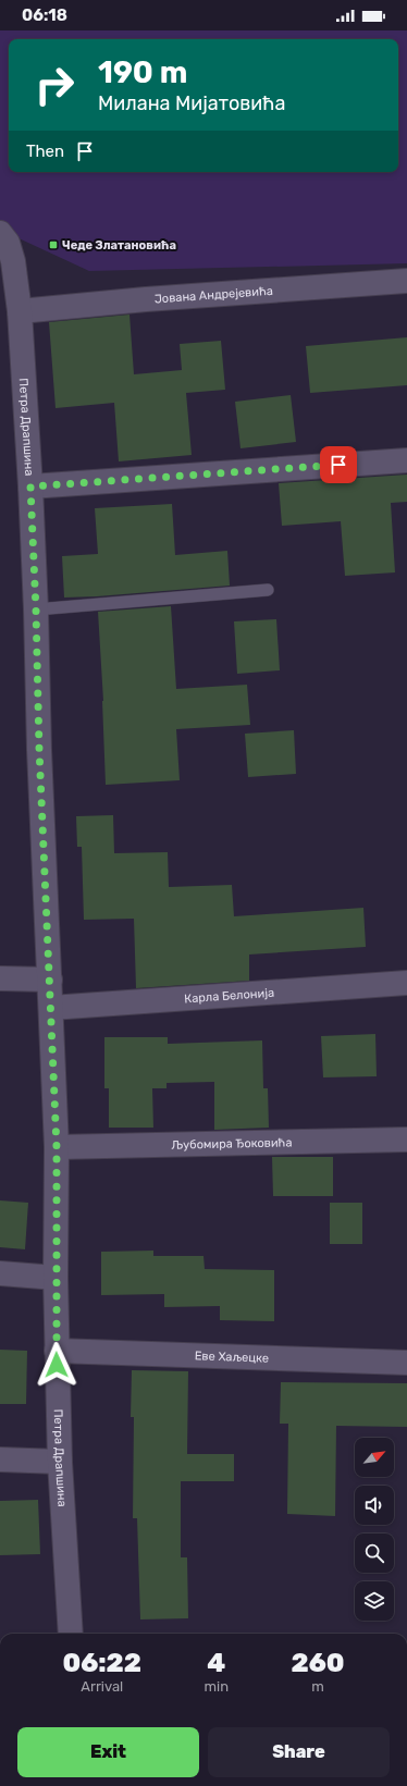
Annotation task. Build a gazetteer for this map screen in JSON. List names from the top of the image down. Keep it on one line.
{"streets":{"street":["Јована Андрејевића","Петра Драпшина","Карла Белонија","Љубомира Ђоковића","Еве Хаљецке"]},"crossings":[["Јована Андрејевића","Петра Драпшина"],["Петра Драпшина","Карла Белонија"],["Петра Драпшина","Љубомира Ђоковића"],["Петра Драпшина","Еве Хаљецке"]],"places":{"transit":["Чеде Златановића"]},"north":"top right","page":{"status":"06:18","turn":["190 m","Милана Мијатовића"],"then":"Then","eta":["06:22","Arrival","4","min","260","m"],"buttons":["Exit","Share"]}}
